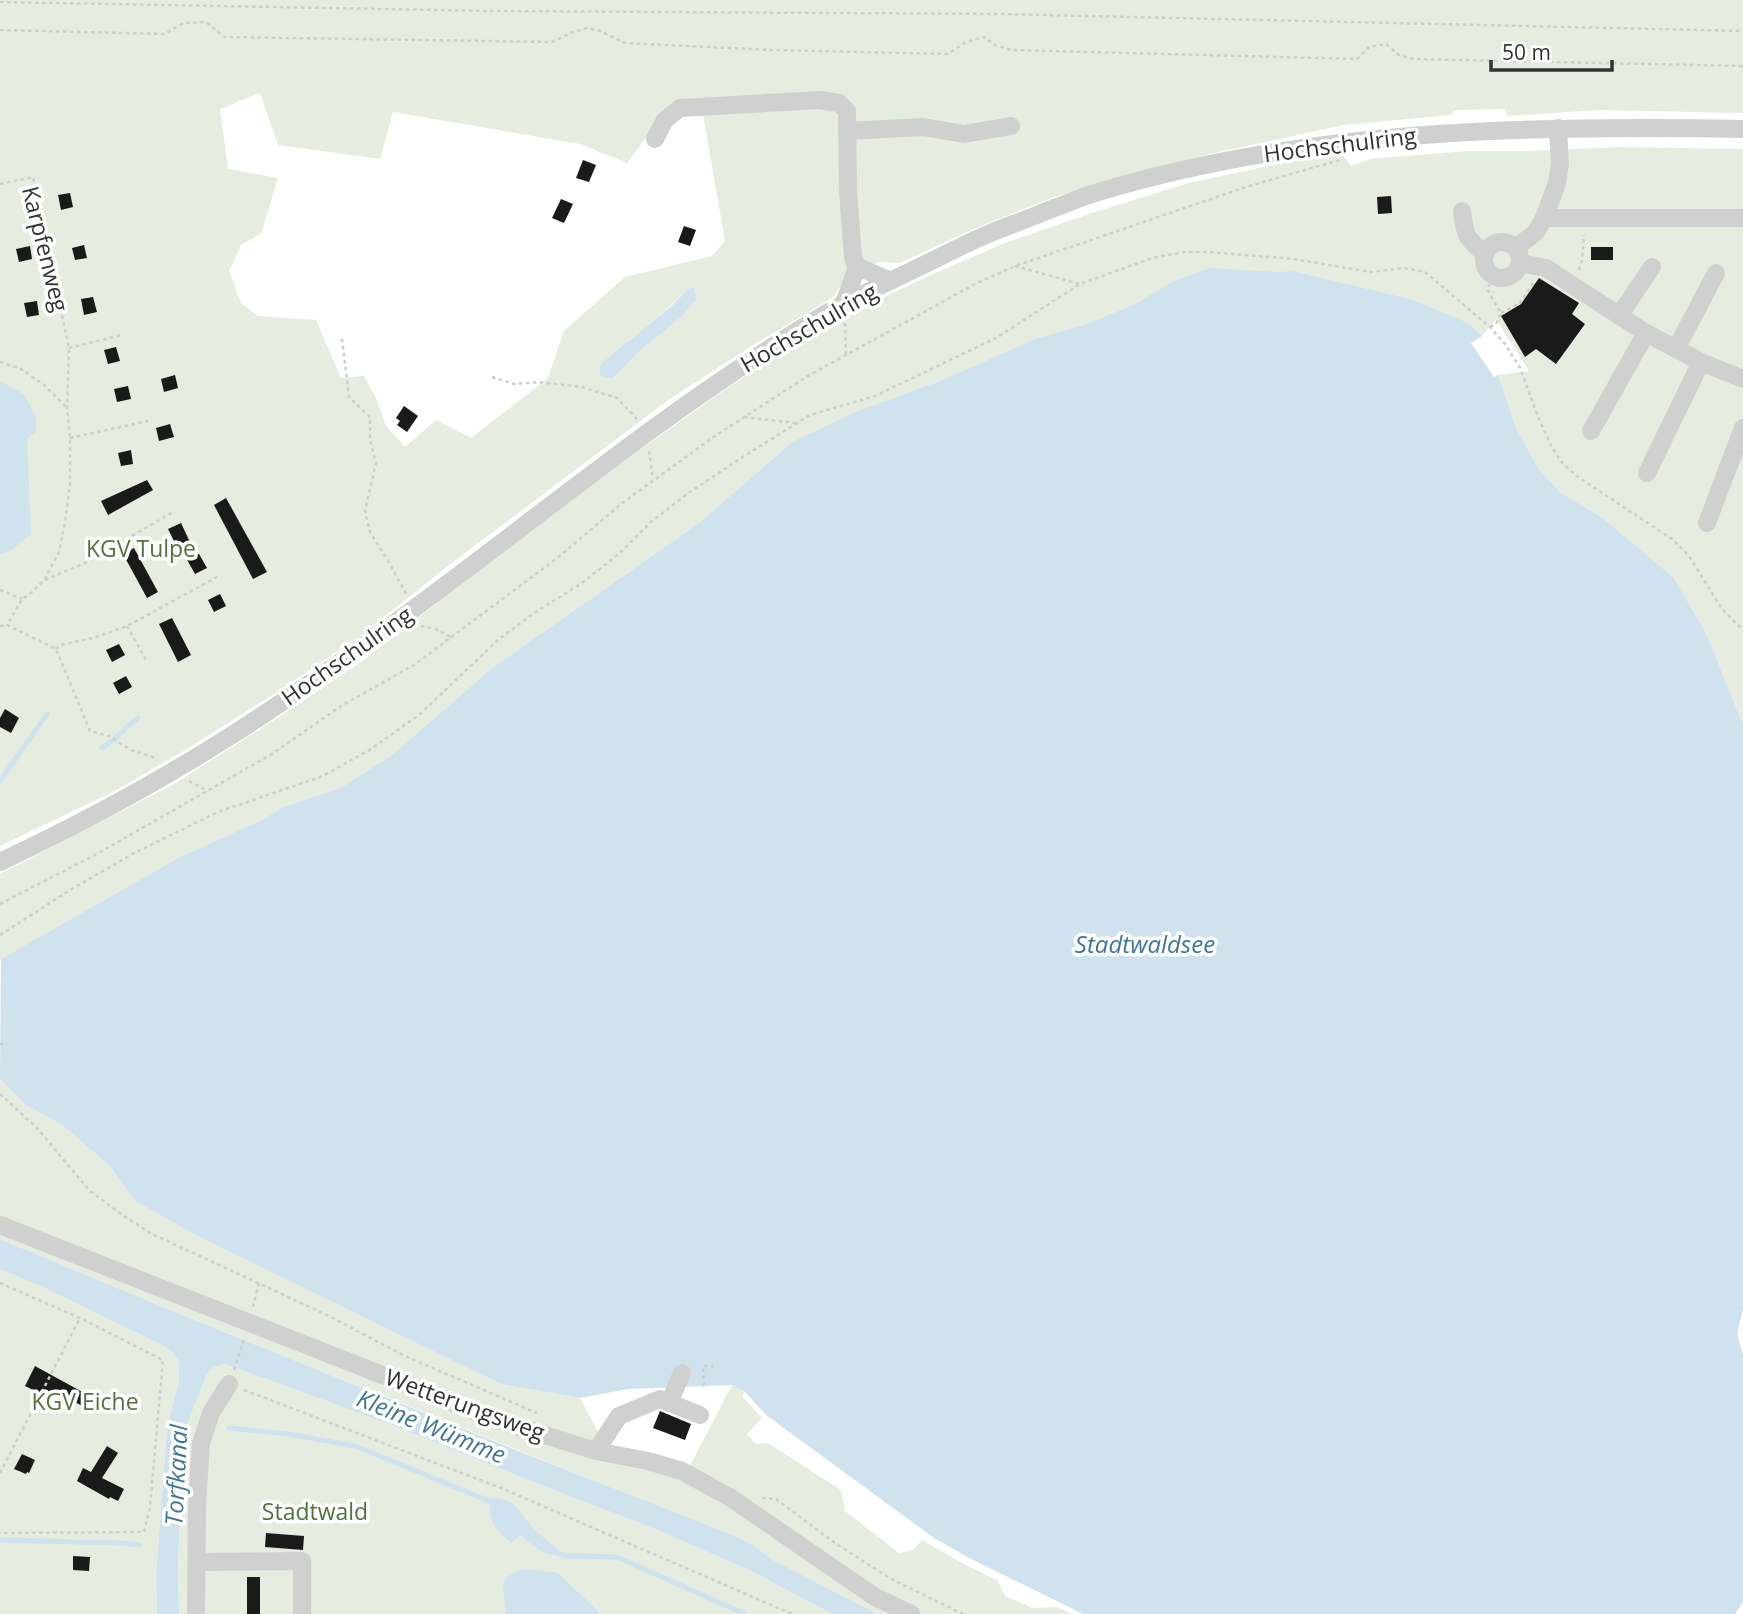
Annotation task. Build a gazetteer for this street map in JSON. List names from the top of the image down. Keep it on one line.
{"streets":{"street":["Hochschulring","Wetterungsweg"],"path":["Karpfenweg"]},"water":["Stadtwaldsee","Kleine Wümme","Torfkanal"],"parks":["KGV Tulpe","KGV Eiche","Stadtwald"],"scale_bar":"50 m"}
